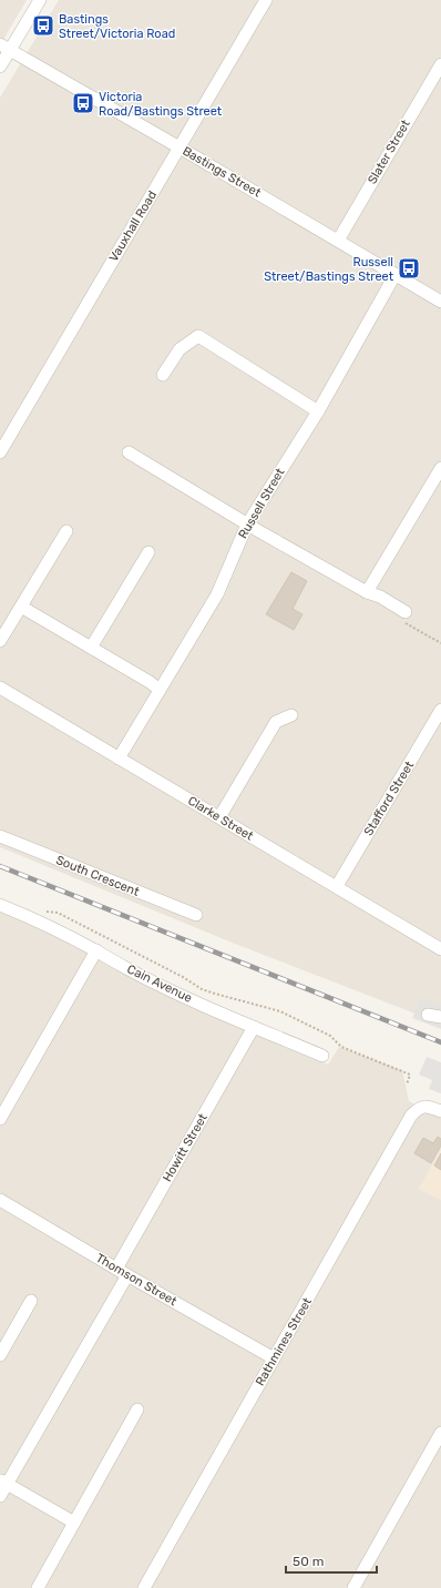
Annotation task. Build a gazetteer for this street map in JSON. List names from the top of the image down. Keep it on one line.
{"streets":{"street":["Slater Street","Bastings Street","Vauxhall Road","Russell Street","Stafford Street","Clarke Street","South Crescent","Cain Avenue","Howitt Street","Thomson Street","Rathmines Street"]},"crossings":[["Slater Street","Bastings Street"],["Bastings Street","Vauxhall Road"],["Bastings Street","Russell Street"],["Russell Street","Clarke Street"],["Stafford Street","Clarke Street"],["Cain Avenue","Howitt Street"],["Howitt Street","Thomson Street"],["Thomson Street","Rathmines Street"]],"places":{"bus stop":["Bastings Street/Victoria Road","Victoria Road/Bastings Street","Russell Street/Bastings Street"]},"scale_bar":"50 m"}
